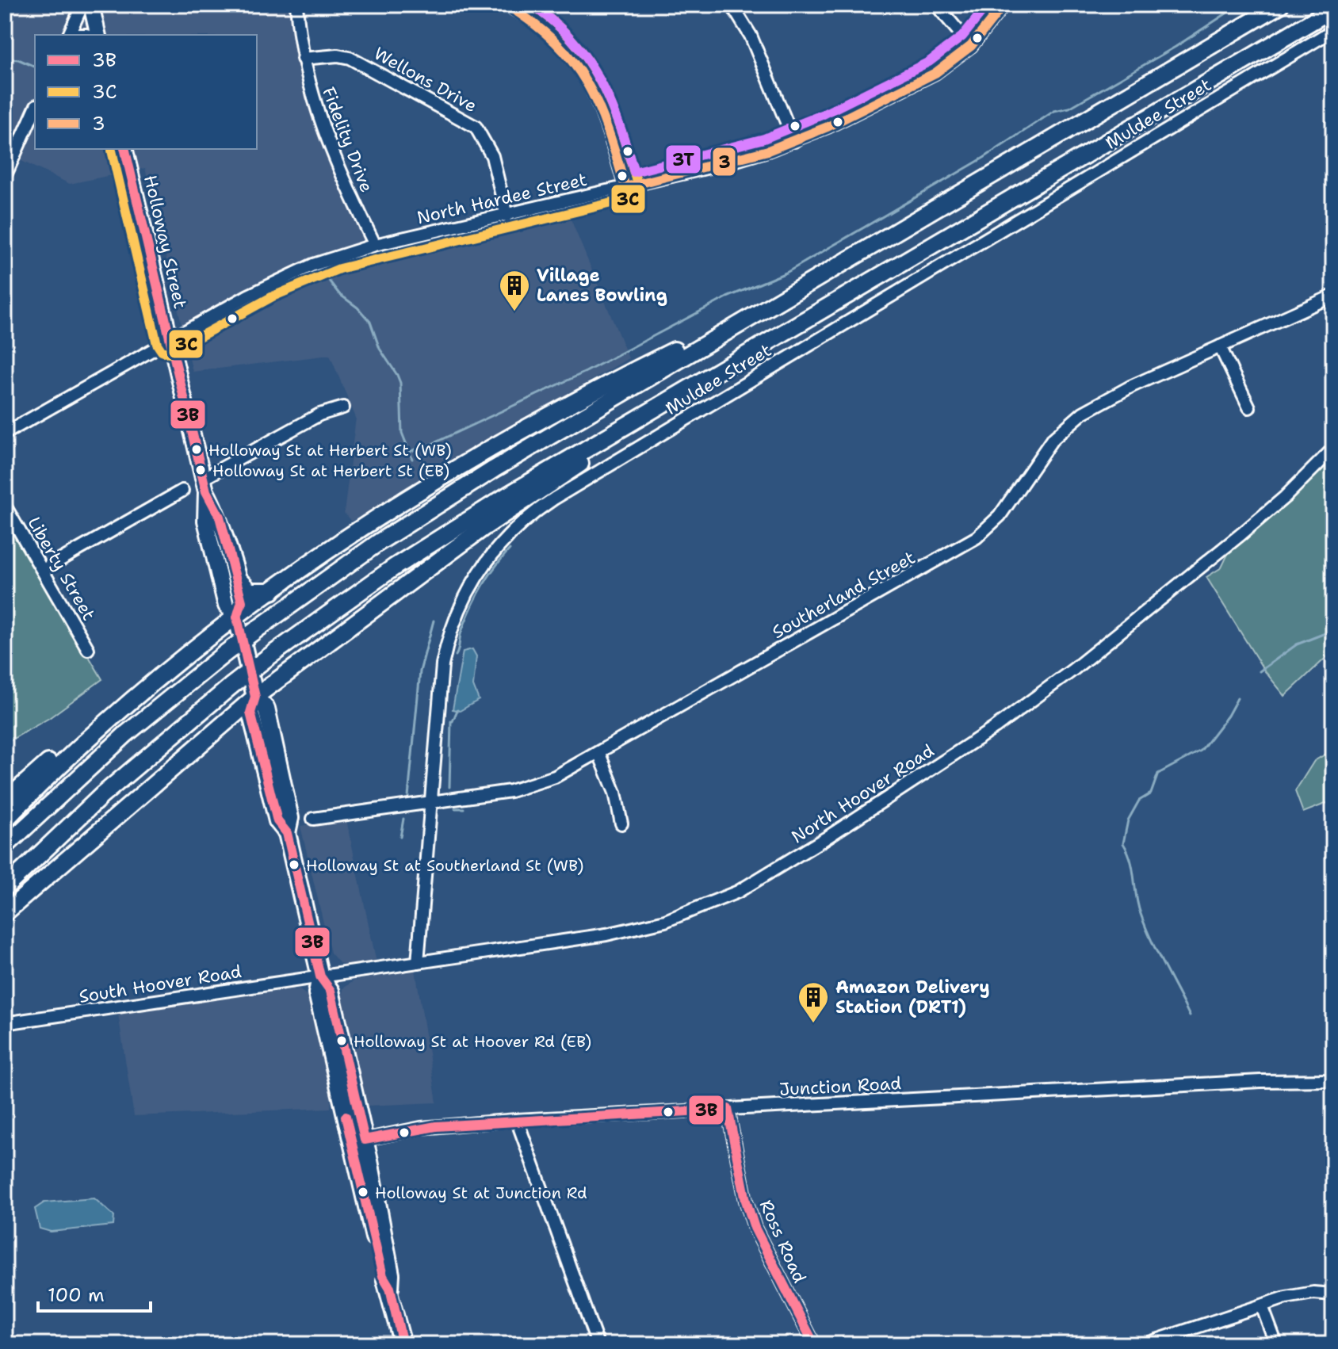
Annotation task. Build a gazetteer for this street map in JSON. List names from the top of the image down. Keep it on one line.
{"streets":{"highway":["Holloway Street"],"street":["Wellons Drive","Muldee Street","Fidelity Drive","North Hardee Street","Liberty Street","Southerland Street","North Hoover Road","South Hoover Road","Junction Road","Ross Road"]},"crossings":[["Wellons Drive","Fidelity Drive"],["Wellons Drive","North Hardee Street"],["Muldee Street","Southerland Street"],["Muldee Street","North Hoover Road"],["Fidelity Drive","North Hardee Street"],["North Hardee Street","Holloway Street"],["Holloway Street","North Hoover Road"],["Holloway Street","South Hoover Road"],["Holloway Street","Junction Road"],["North Hoover Road","South Hoover Road"],["Junction Road","Ross Road"]],"places":{"building":["Village Lanes Bowling","Amazon Delivery Station (DRT1)"],"other":["Holloway St at Herbert St (WB)","Holloway St at Herbert St (EB)","Holloway St at Southerland St (WB)","Holloway St at Hoover Rd (EB)","Holloway St at Junction Rd"]},"lines":["transit line 3C","transit line 3","transit line 3T","transit line 3B"],"legend":["3B","3C","3"],"scale_bar":"100 m"}
